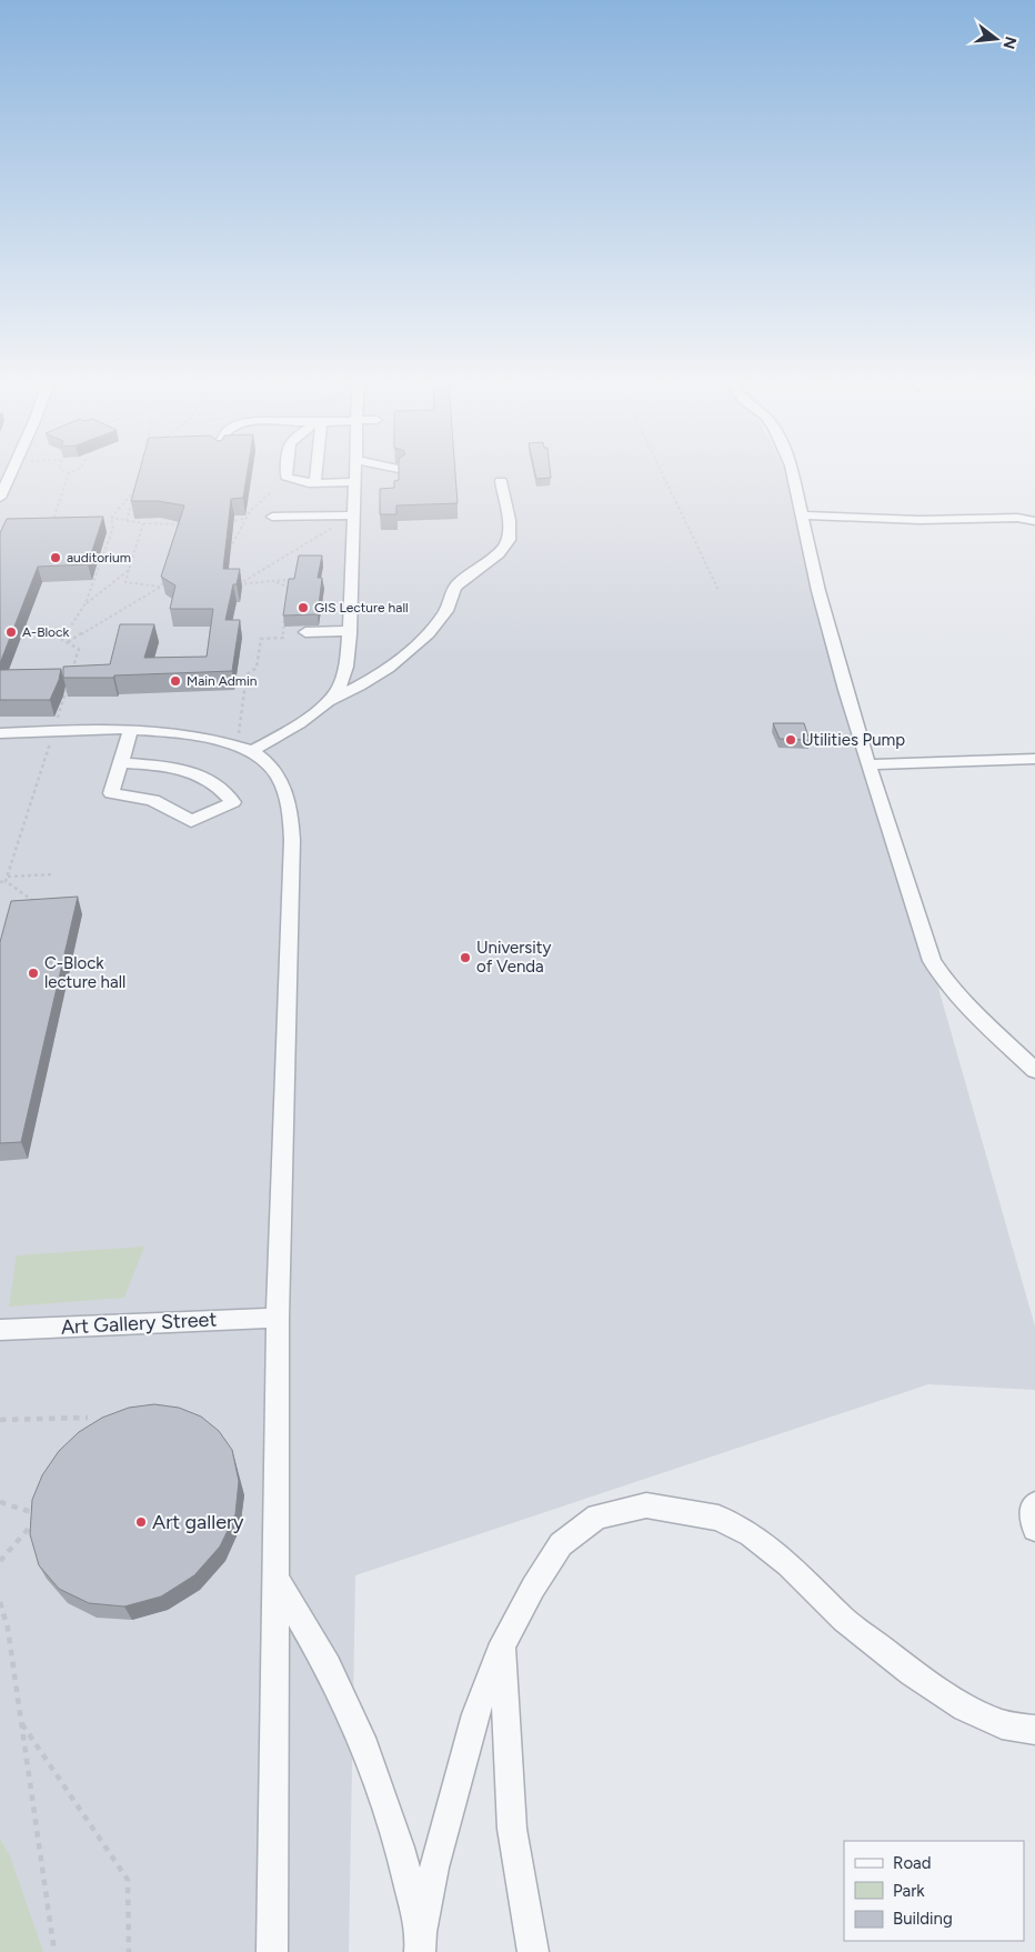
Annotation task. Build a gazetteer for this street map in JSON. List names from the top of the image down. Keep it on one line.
{"streets":{"lane":["Art Gallery Street"]},"places":["auditorium","GIS Lecture hall","A-Block","Main Admin","Utilities Pump","University of Venda","C-Block lecture hall","Art gallery"],"legend":["Road","Park","Building"],"north":"right"}
